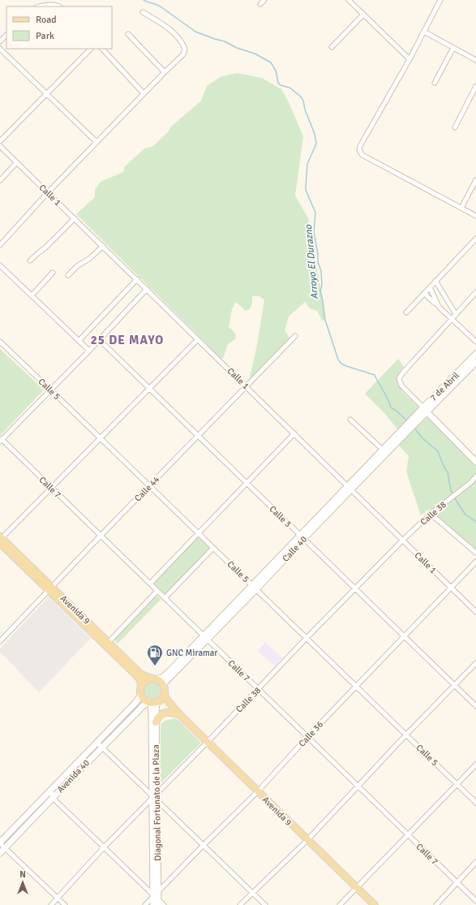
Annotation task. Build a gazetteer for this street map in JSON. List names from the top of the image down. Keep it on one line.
{"streets":{"main road":["7 de Abril","Calle 40","Avenida 9","Avenida 40","Diagonal Fortunato de la Plaza"],"street":["Calle 1","Calle 5","Calle 7","Calle 44","Calle 38","Calle 3","Calle 36"]},"crossings":[["Calle 1","Calle 44"],["Calle 1","Calle 38"],["Calle 1","Calle 40"],["Calle 1","Calle 36"],["7 de Abril","Calle 40"],["Calle 5","Calle 44"],["Calle 5","Calle 38"],["Calle 5","Calle 40"],["Calle 5","Calle 36"],["Calle 7","Calle 44"],["Calle 7","Calle 38"],["Calle 7","Calle 40"],["Calle 7","Calle 36"],["Calle 44","Calle 3"],["Calle 44","Avenida 9"],["Calle 38","Calle 3"],["Calle 38","Avenida 9"],["Calle 38","Diagonal Fortunato de la Plaza"],["Calle 3","Calle 40"],["Calle 3","Calle 36"],["Calle 40","Avenida 9"],["Calle 40","Avenida 40"],["Calle 40","Diagonal Fortunato de la Plaza"],["Avenida 9","Calle 36"],["Avenida 9","Avenida 40"],["Avenida 9","Diagonal Fortunato de la Plaza"],["Calle 36","Diagonal Fortunato de la Plaza"],["Avenida 40","Diagonal Fortunato de la Plaza"]],"districts":["25 DE MAYO"],"water":["Arroyo El Durazno"],"places":{"fuel station":["GNC Miramar"]},"legend":["Road","Park"],"north":"top"}
